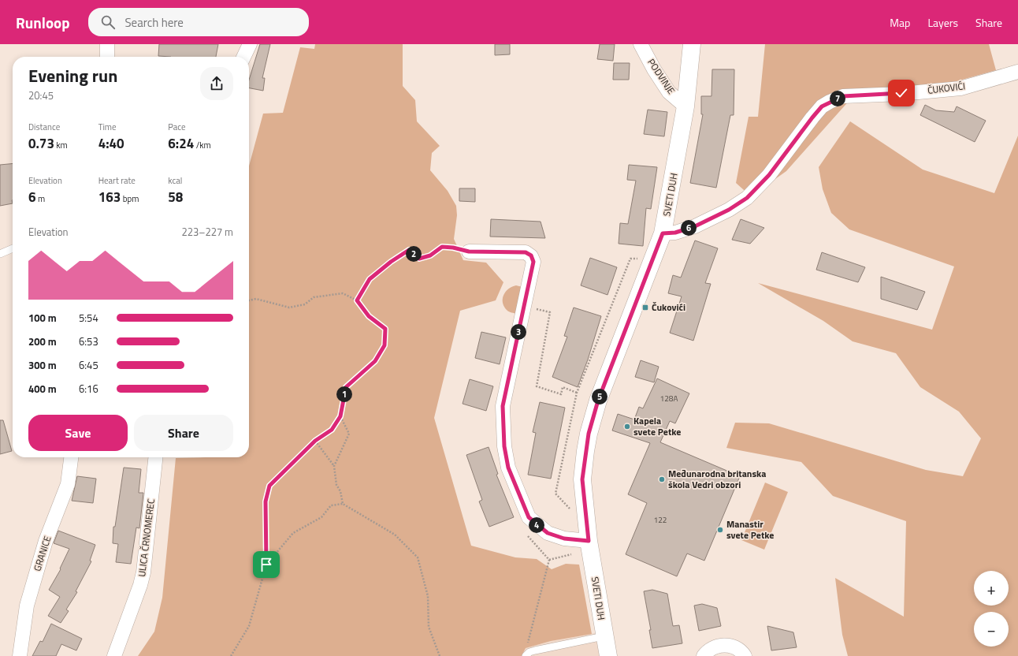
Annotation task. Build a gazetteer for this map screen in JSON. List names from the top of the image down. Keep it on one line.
{"streets":{"main road":["SVETI DUH"],"street":["PODVINJE","ČUKOVIĆI","ULICA ČRNOMEREC","GRANICE"]},"crossings":[["PODVINJE","SVETI DUH"],["ČUKOVIĆI","SVETI DUH"]],"places":{"transit":["Čukovići"],"other":["Kapela svete Petke","Međunarodna britanska škola Vedri obzori","Manastir svete Petke"]},"house_numbers":["128A","122"],"page":{"header":"Runloop","search":"Search here","nav":["Map","Layers","Share"],"heading":["Evening run","20:45"],"pins":["7","6","2","3","1","5","4"],"stats":[["Distance","0.73 km"],["Time","4:40"],["Pace","6:24 /km"],["Elevation","6 m"],["Heart rate","163 bpm"],["kcal","58"]],"chart":["Elevation","223–227 m"],"list":[{"name":"100 m","note":"5:54"},{"name":"200 m","note":"6:53"},{"name":"300 m","note":"6:45"},{"name":"400 m","note":"6:16"}],"buttons":["Save","Share"],"map_buttons":["+","−"]}}
